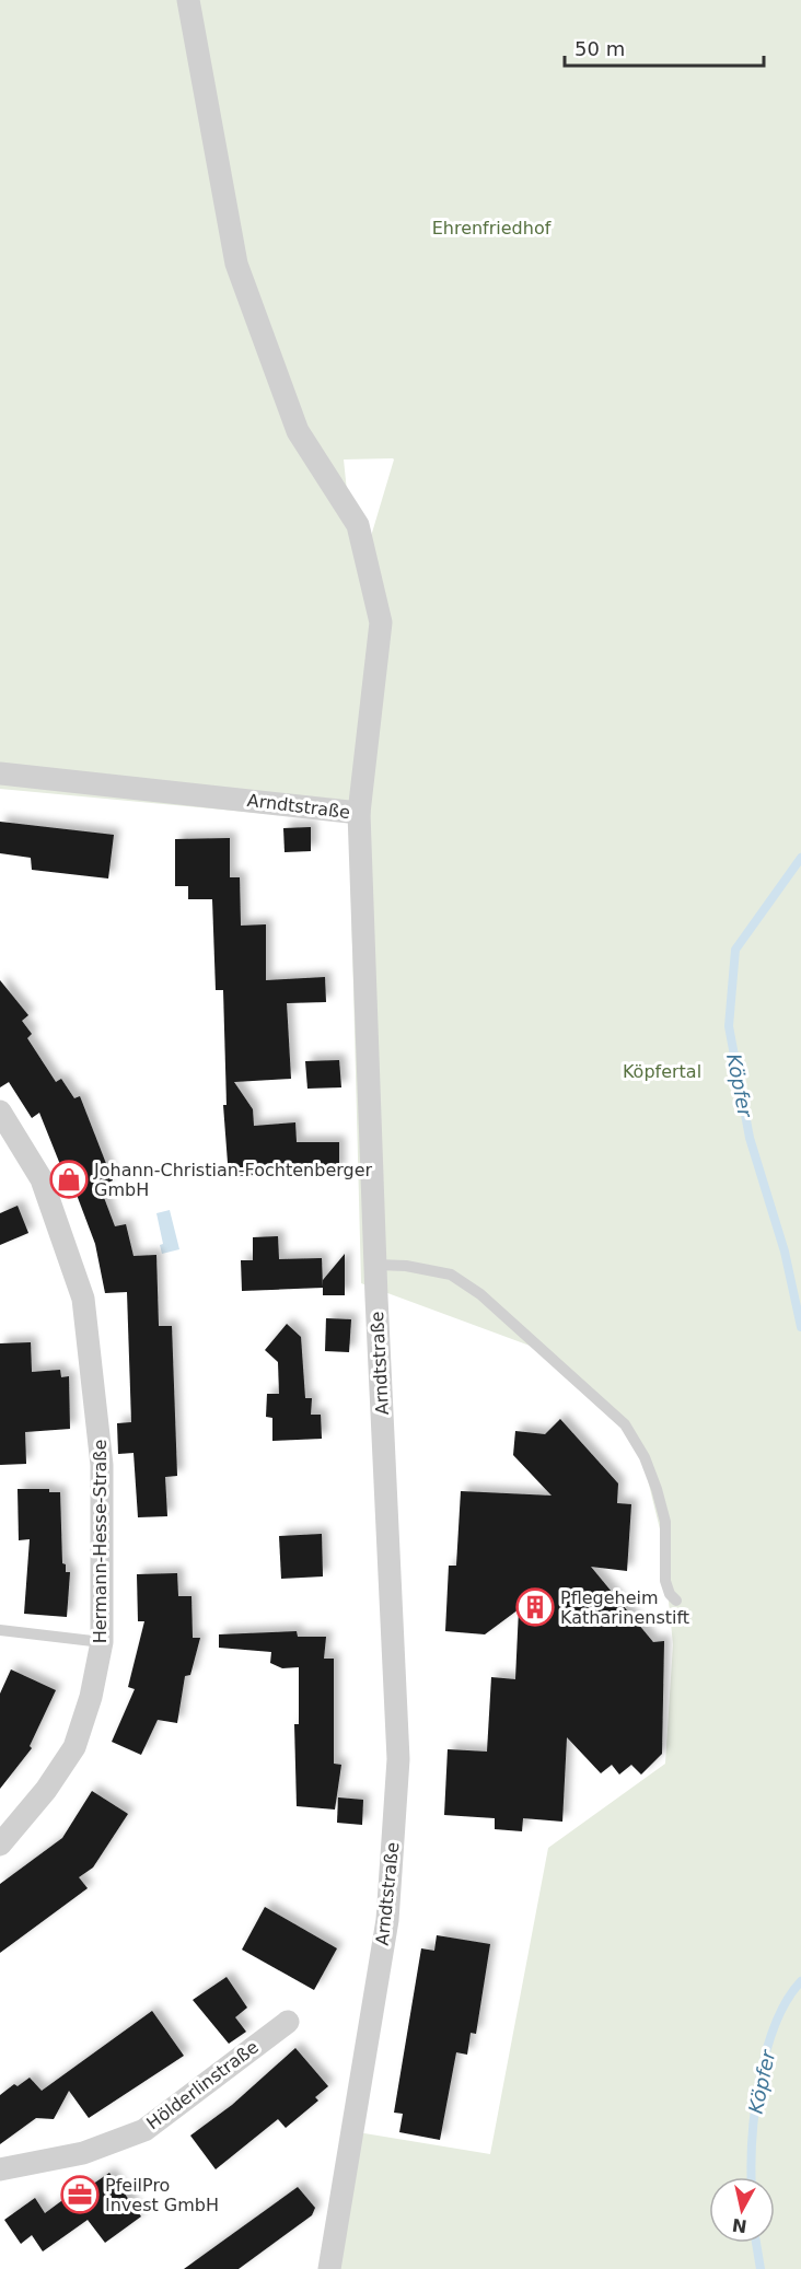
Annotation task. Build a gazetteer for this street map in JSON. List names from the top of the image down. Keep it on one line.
{"streets":{"street":["Arndtstraße","Hermann-Hesse-Straße","Hölderlinstraße"]},"water":["Köpfer"],"parks":["Ehrenfriedhof","Köpfertal"],"places":{"shop":["Johann-Christian-Fochtenberger GmbH"],"building":["Pflegeheim Katharinenstift"],"office":["PfeilPro Invest GmbH"]},"scale_bar":"50 m","north":"bottom"}
